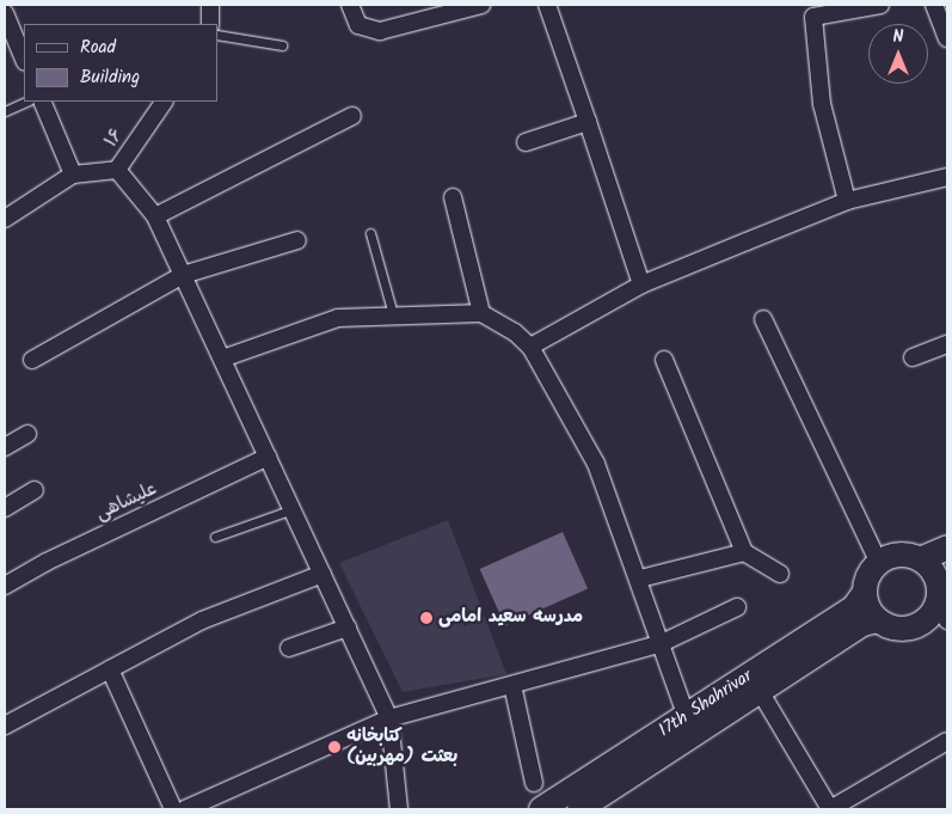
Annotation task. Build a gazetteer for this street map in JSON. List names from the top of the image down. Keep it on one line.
{"streets":{"main road":["17th Shahrivar"],"street":["۱۶","علیشاهی"]},"places":["مدرسه سعید امامی","کتابخانه بعثت (مهربین)"],"legend":["Road","Building"],"north":"top"}
